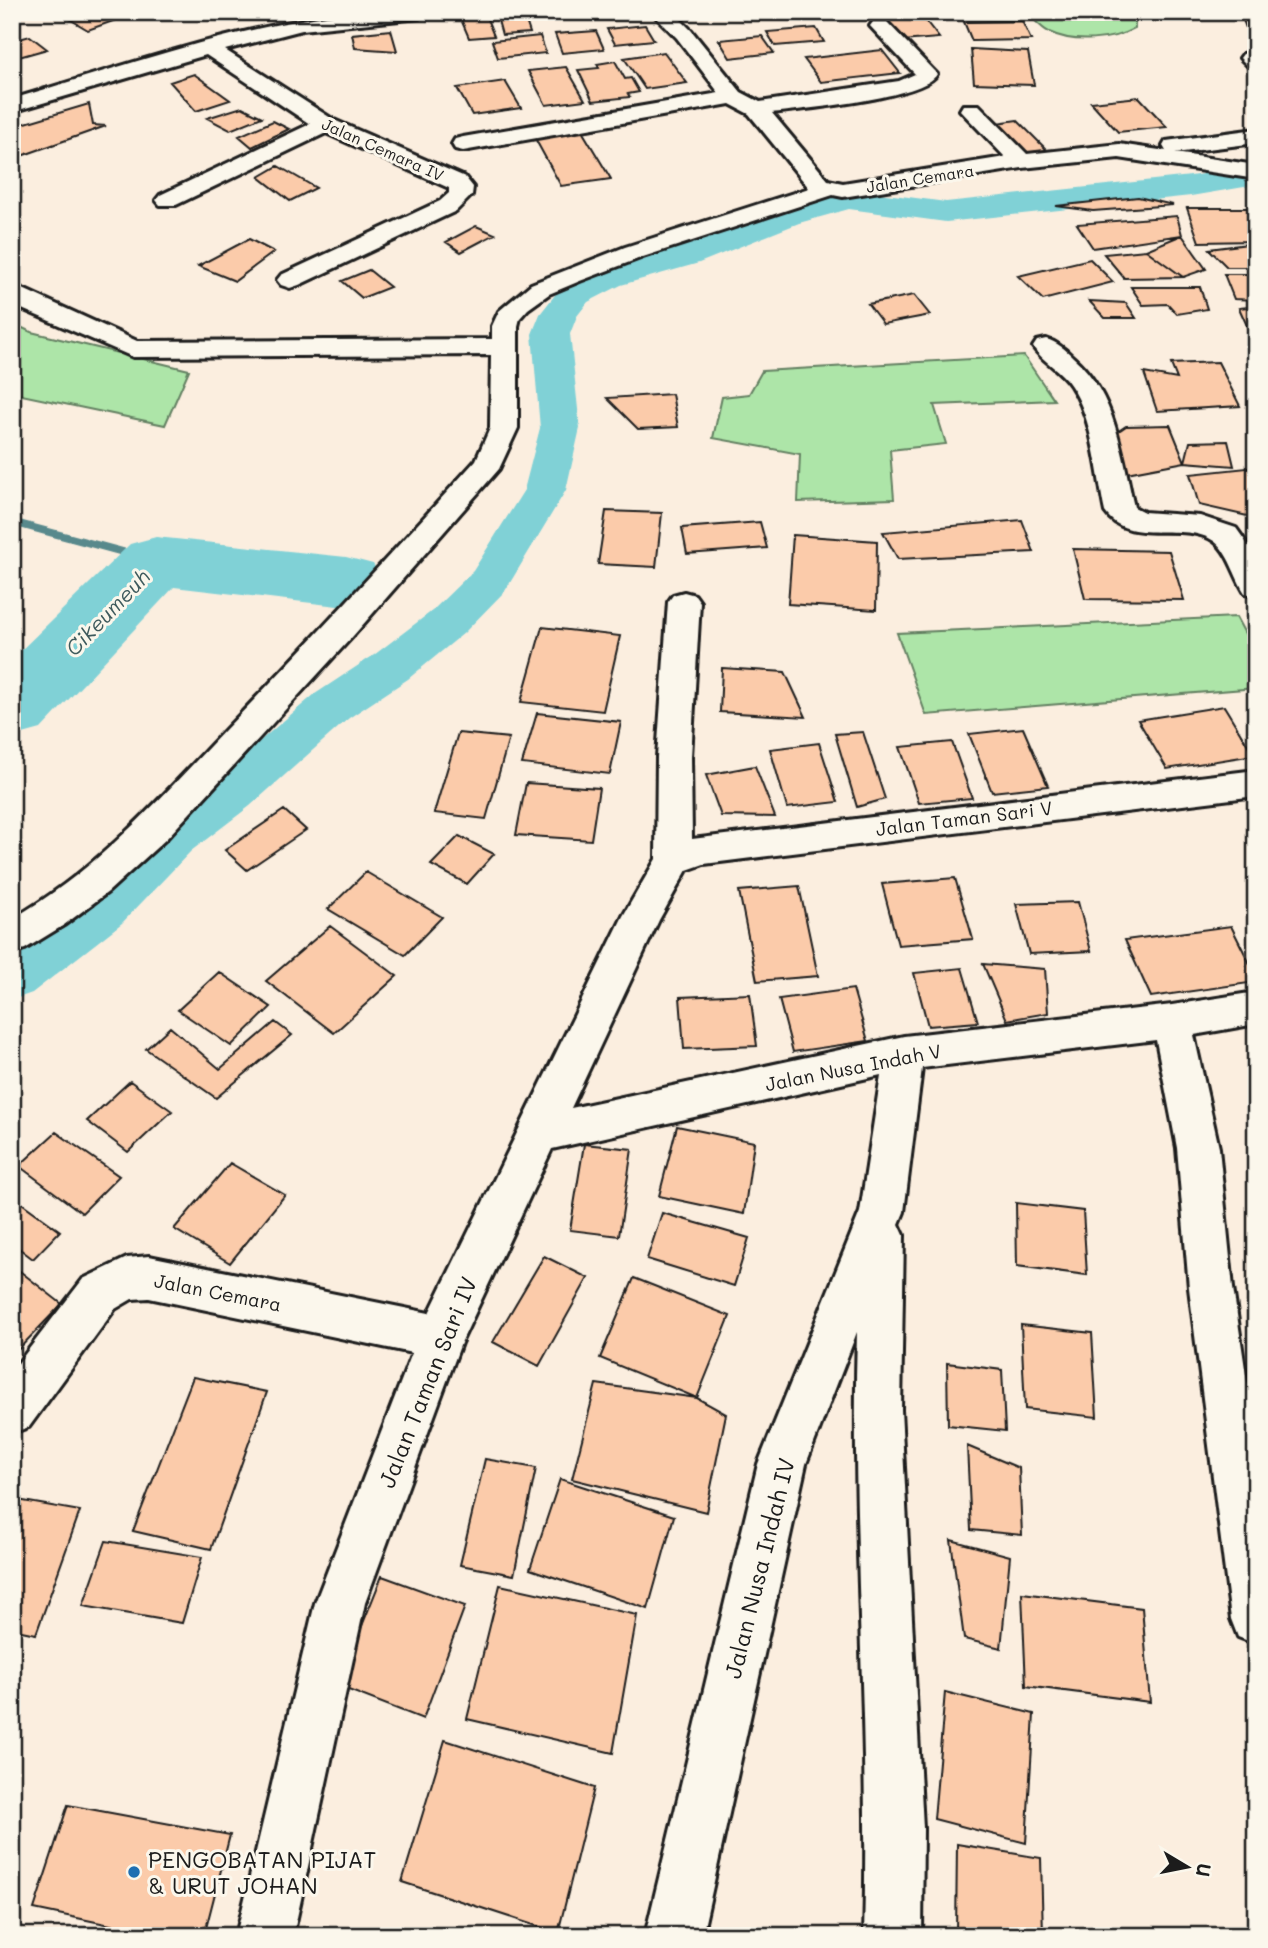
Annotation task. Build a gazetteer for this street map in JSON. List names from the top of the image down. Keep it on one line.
{"streets":{"street":["Jalan Cemara IV","Jalan Cemara","Jalan Taman Sari V","Jalan Nusa Indah V","Jalan Taman Sari IV","Jalan Nusa Indah IV"]},"crossings":[["Jalan Cemara","Jalan Taman Sari IV"],["Jalan Taman Sari V","Jalan Taman Sari IV"],["Jalan Nusa Indah V","Jalan Taman Sari IV"],["Jalan Nusa Indah V","Jalan Nusa Indah IV"]],"water":["Cikeumeuh"],"places":["PENGOBATAN PIJAT & URUT JOHAN"],"north":"right"}
